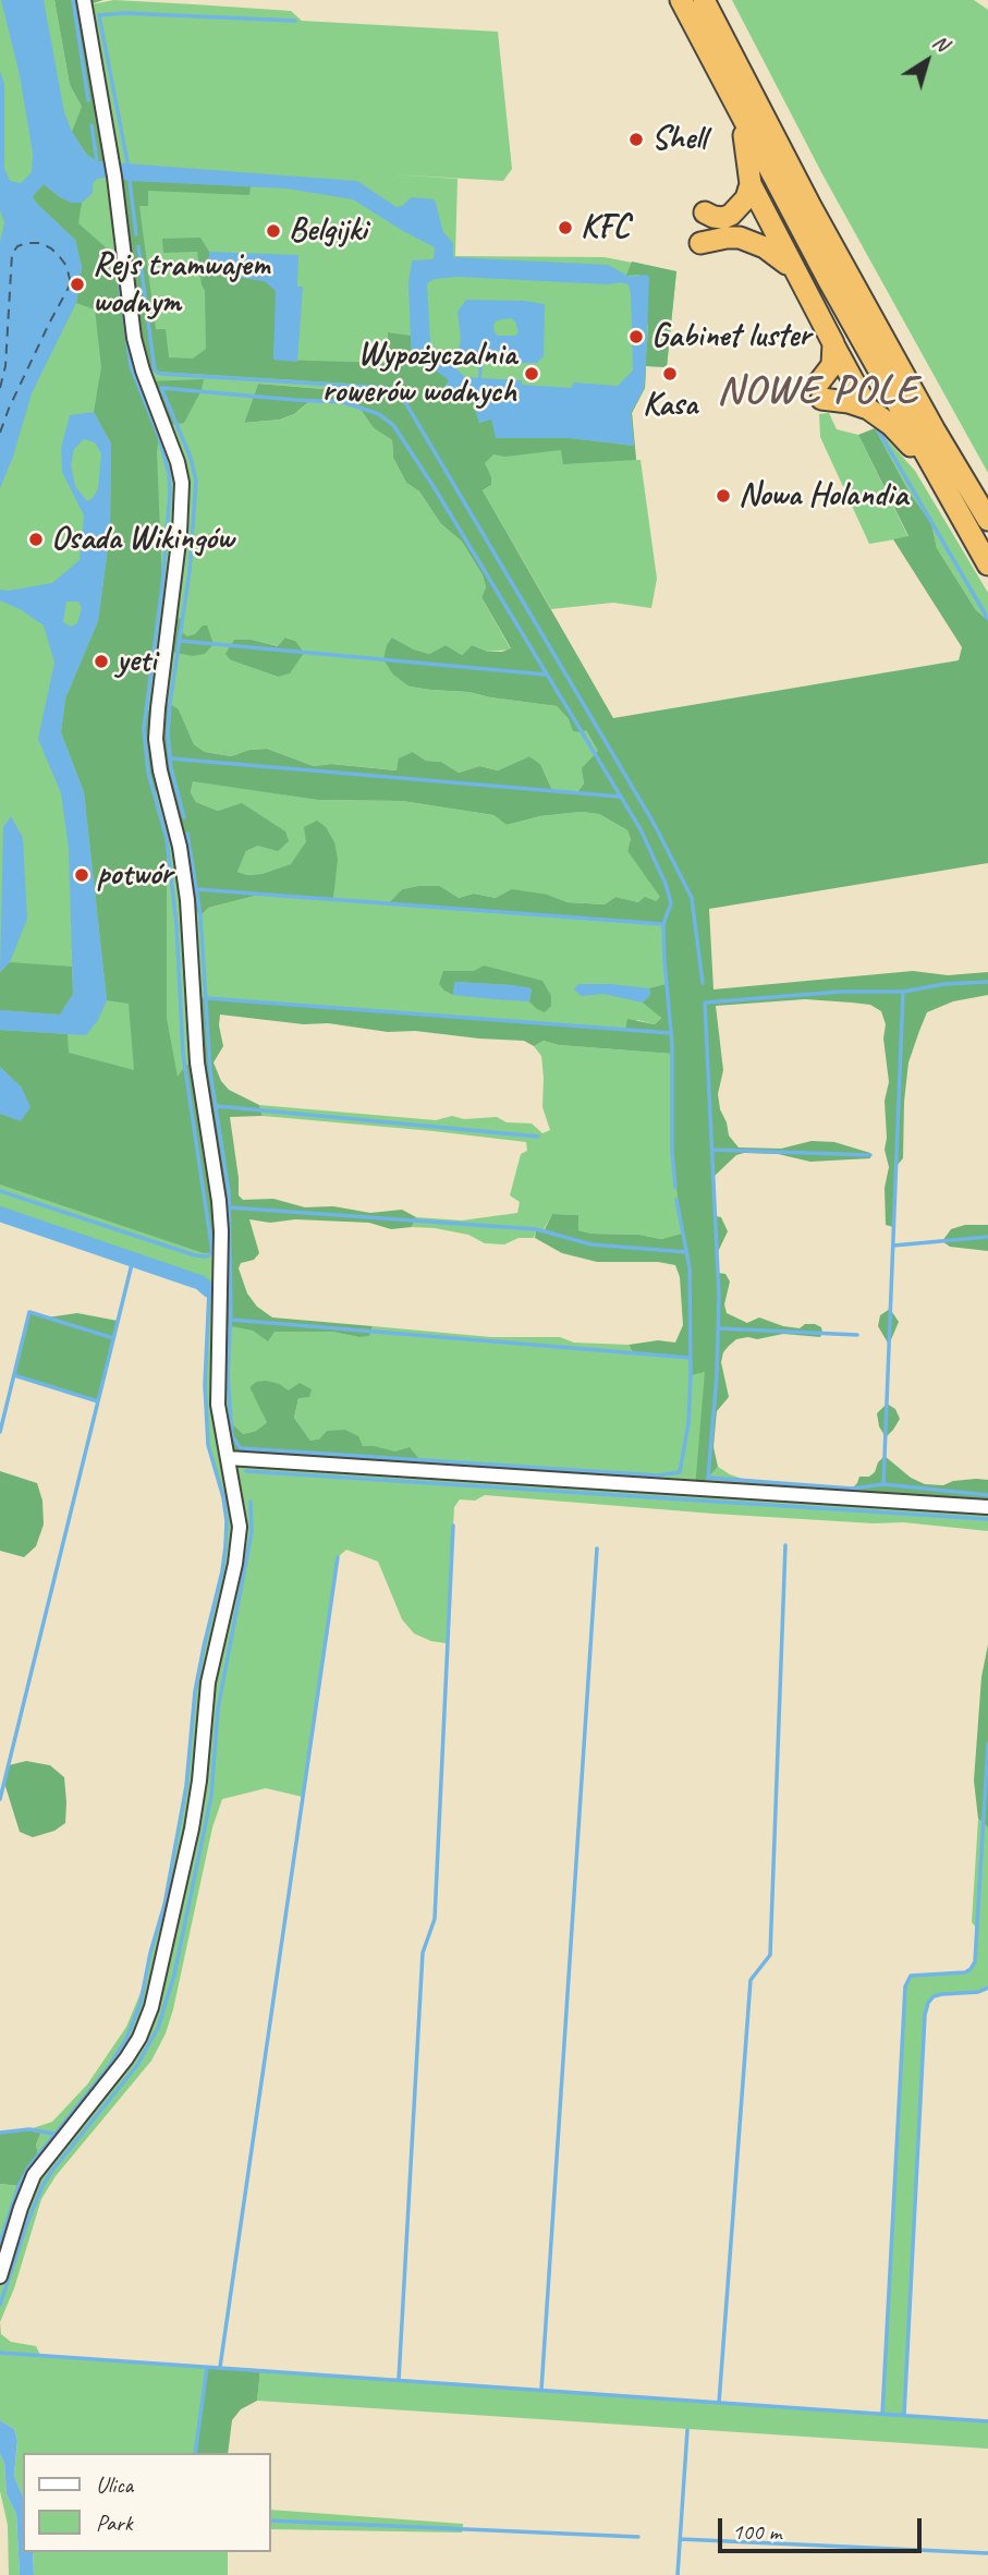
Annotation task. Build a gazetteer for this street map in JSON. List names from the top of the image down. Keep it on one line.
{"districts":["NOWE POLE"],"places":["Shell","KFC","Belgijki","Rejs tramwajem wodnym","Gabinet luster","Wypożyczalnia rowerów wodnych","Kasa","Nowa Holandia","Osada Wikingów","yeti","potwór"],"legend":["Ulica","Park"],"scale_bar":"100 m","north":"top right"}
